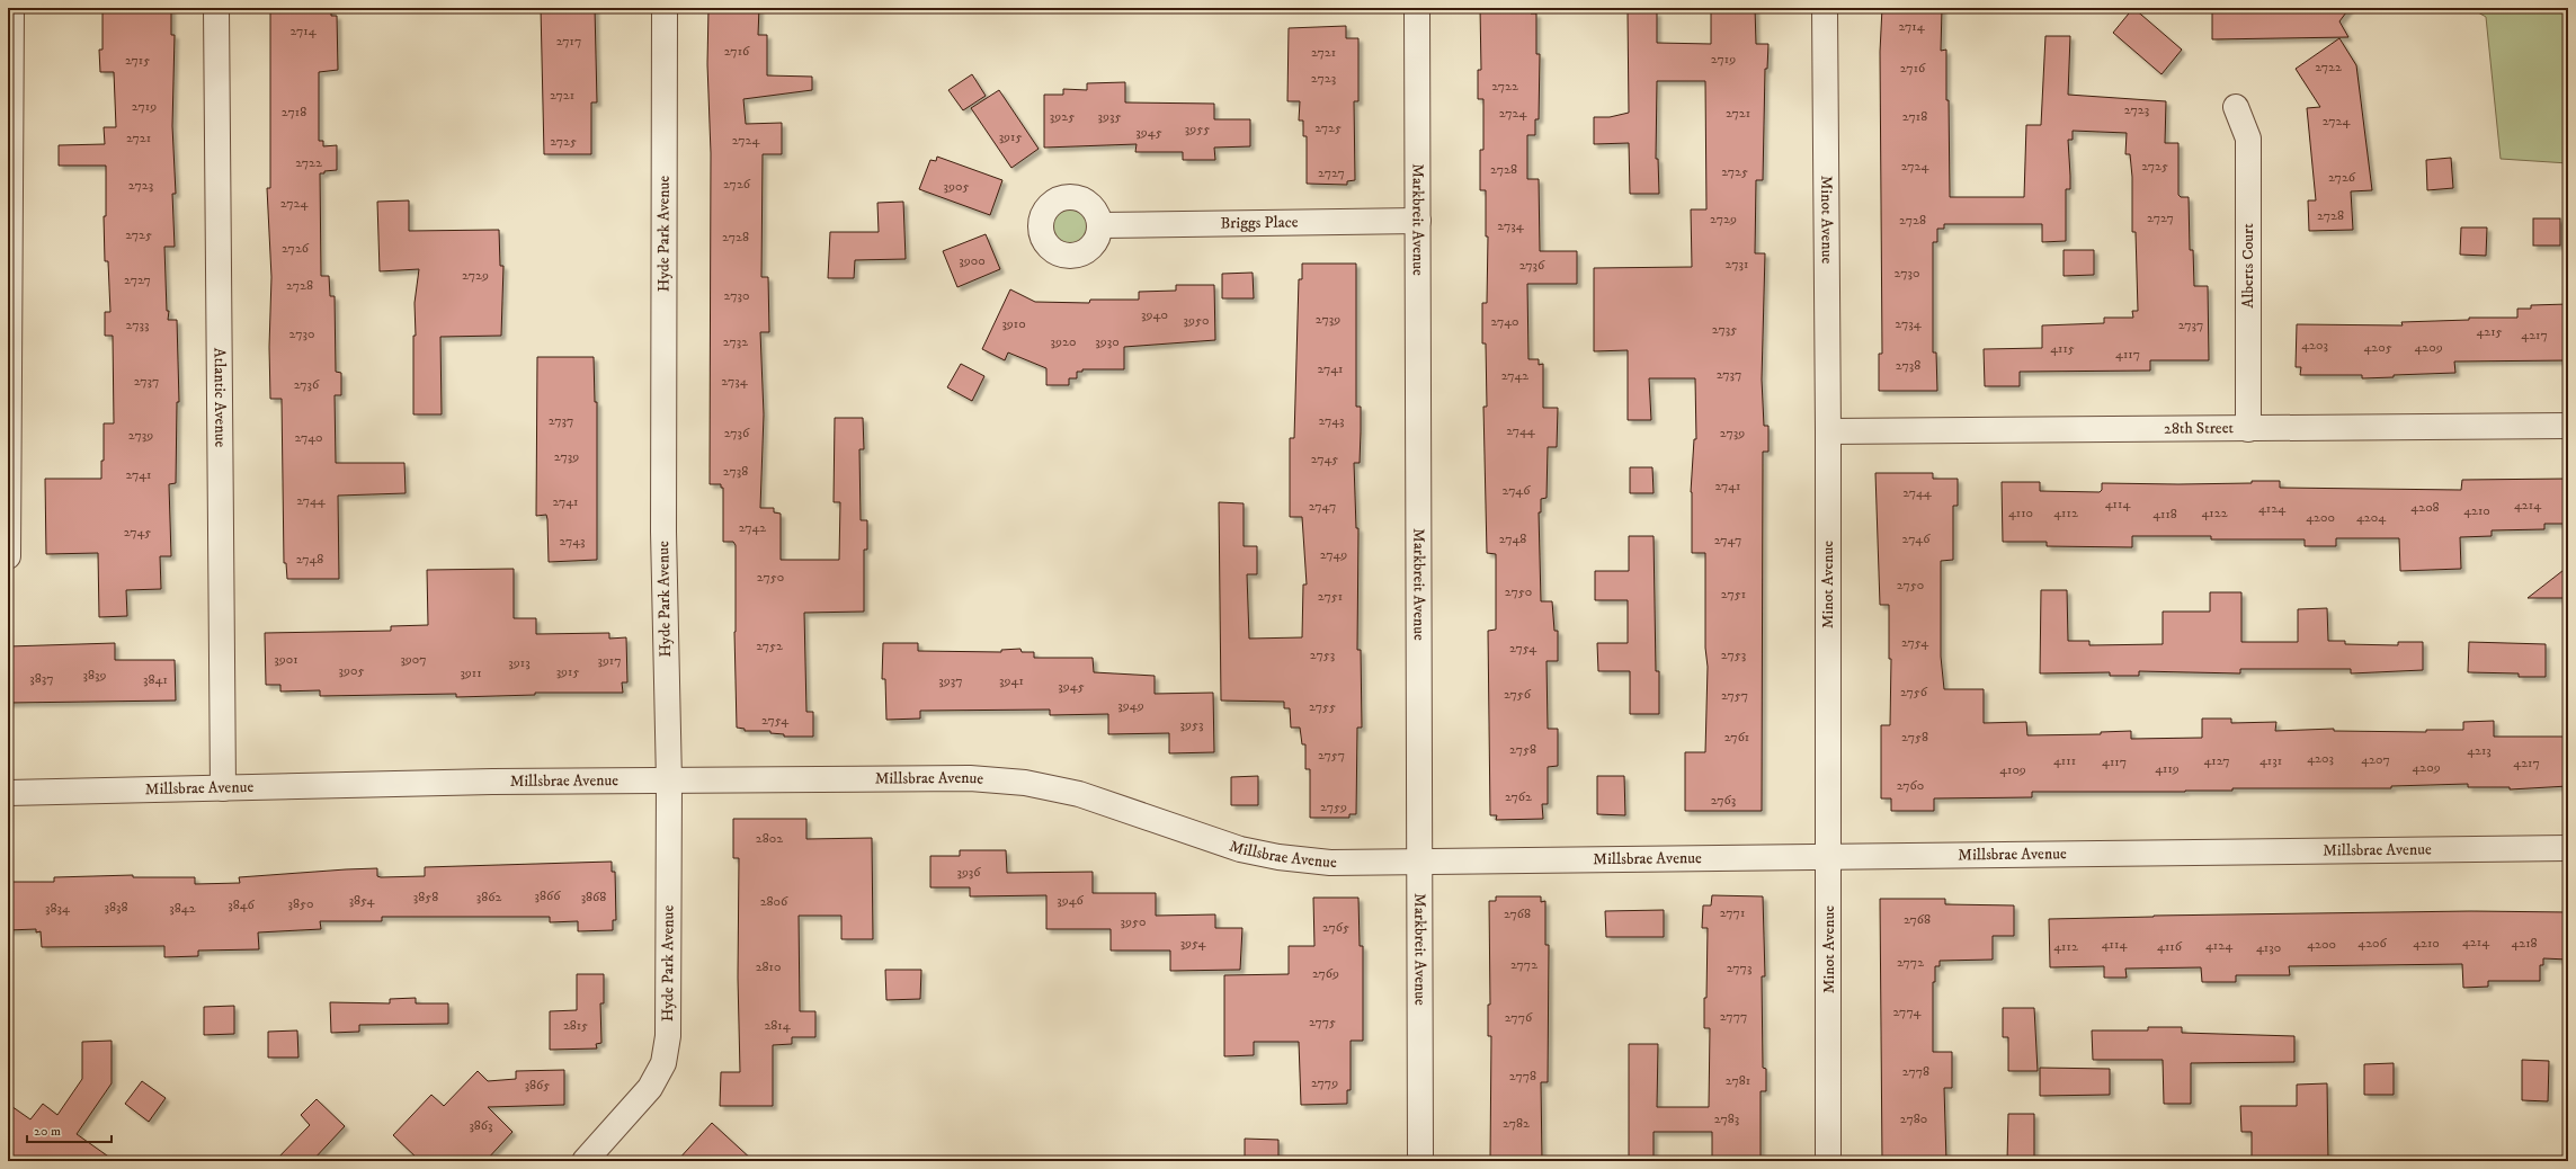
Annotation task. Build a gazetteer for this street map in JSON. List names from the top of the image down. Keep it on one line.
{"streets":{"street":["Markbreit Avenue","Minot Avenue","Briggs Place","Hyde Park Avenue","Alberts Court","Atlantic Avenue","28th Street","Millsbrae Avenue"]},"crossings":[["Markbreit Avenue","Briggs Place"],["Markbreit Avenue","Millsbrae Avenue"],["Minot Avenue","28th Street"],["Minot Avenue","Millsbrae Avenue"],["Hyde Park Avenue","Millsbrae Avenue"],["Alberts Court","28th Street"],["Atlantic Avenue","Millsbrae Avenue"]],"house_numbers":["2714","2714","2717","2716","2721","2719","2715","2722","2716","2723","2722","2721","2719","2723","2718","2724","2721","3925","3935","2718","2724","2725","3955","3945","3915","2721","2724","2725","2722","2724","2725","2728","2725","2727","2726","2726","2723","3905","2724","2728","2727","2729","2728","2734","2725","2728","2726","3900","2731","2736","2730","2729","2727","2728","2730","3940","2739","3950","2740","3910","2734","2733","2737","2735","4215","2730","4217","2732","3920","3930","4203","4205","4209","4115","4117","2738","2741","2737","2742","2737","2734","2736","2737","2743","2744","2736","2739","2739","2740","2739","2745","2738","2741","2741","2746","2744","2744","2741","4114","4214","2747","4208","4124","4210","4110","4112","4122","4118","4200","4204","2742","2745","2748","2746","2747","2743","2749","2748","2750","2750","2750","2751","2751","2754","2752","2754","2753","2753","3901","3907","3917","3913","3905","3915","3911","3839","3837","3841","3937","3941","3945","2756","2756","2757","3949","2755","2754","3953","2761","2758","2758","4213","2757","4203","4207","4111","4127","4131","4117","4217","4209","4119","4109","2760","2762","2763","2759","2802","3936","3866","3858","3862","3868","3854","3946","2806","3850","3846","3838","3834","3842","2771","2768","2768","3950","2765","4214","3954","4206","4210","4218","4114","4200","4124","4112","4116","4130","2772","2772","2810","2773","2769","2774","2777","2776","2775","2815","2814","2778","2778","2781","2779","3865","2783","2780","2782","3863"],"scale_bar":"20 m"}
